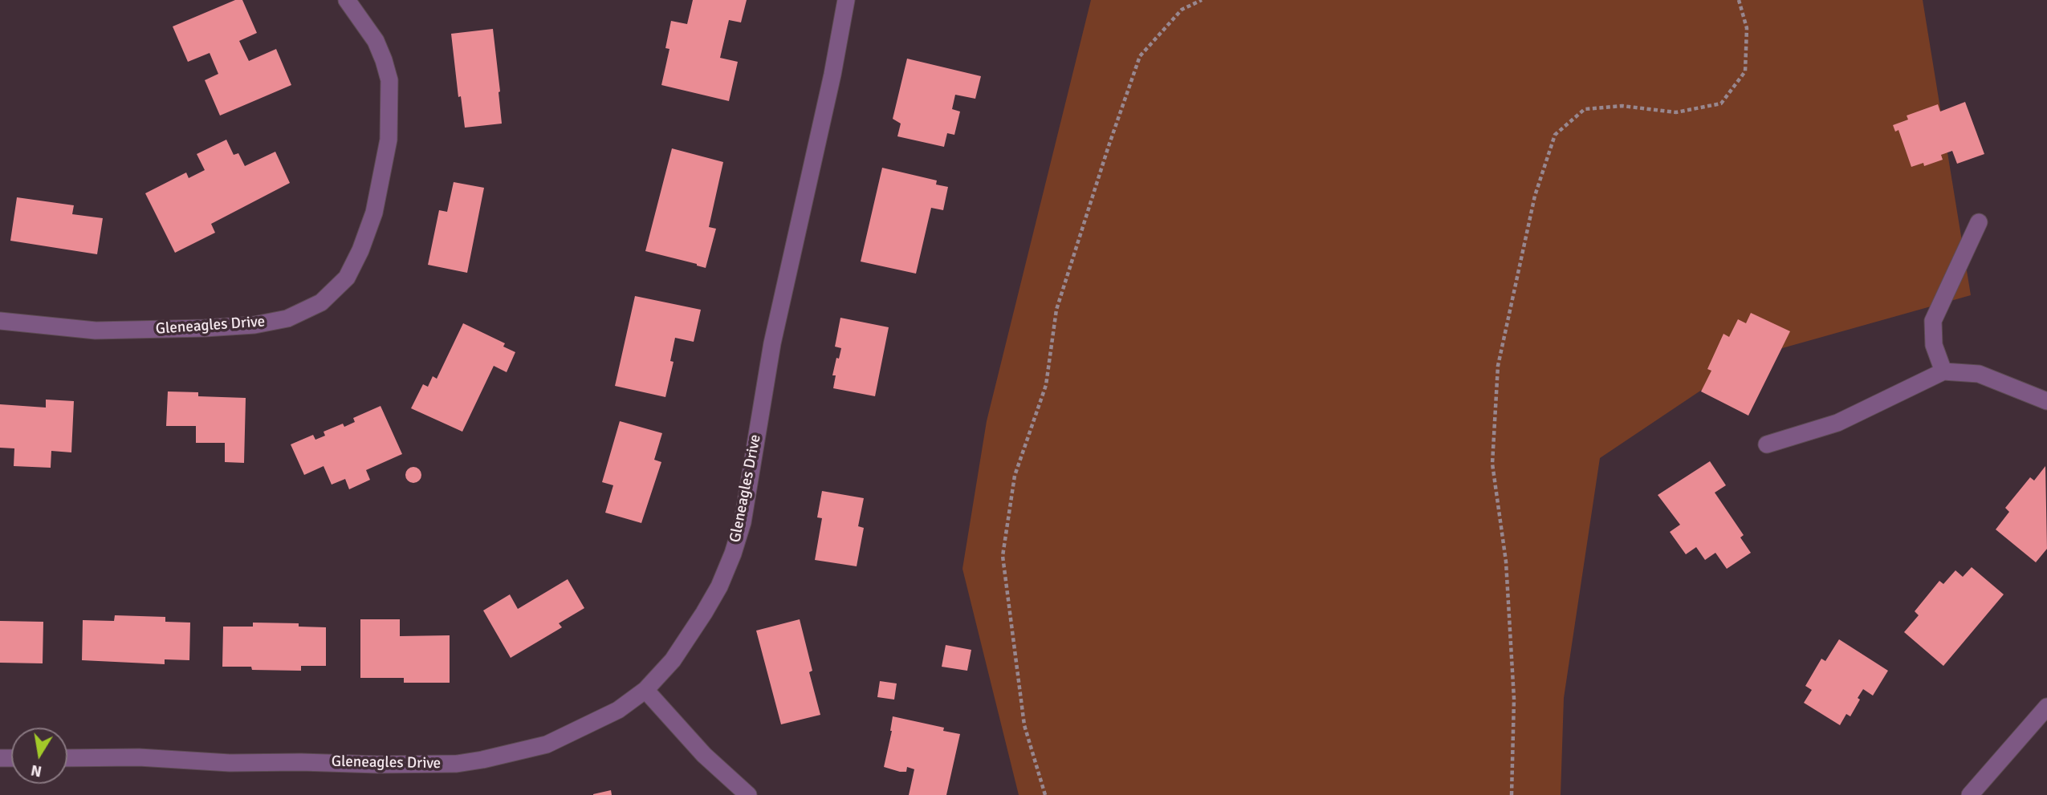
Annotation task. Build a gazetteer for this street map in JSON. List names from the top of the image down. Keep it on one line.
{"streets":{"street":["Gleneagles Drive"]},"north":"bottom"}
